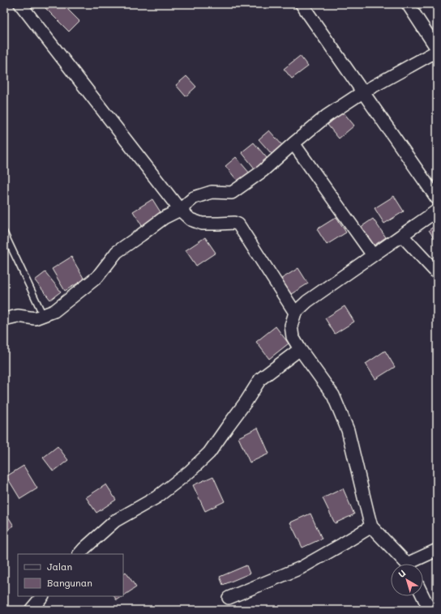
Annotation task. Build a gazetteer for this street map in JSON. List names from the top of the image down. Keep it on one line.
{"legend":["Jalan","Bangunan"],"north":"top left"}
